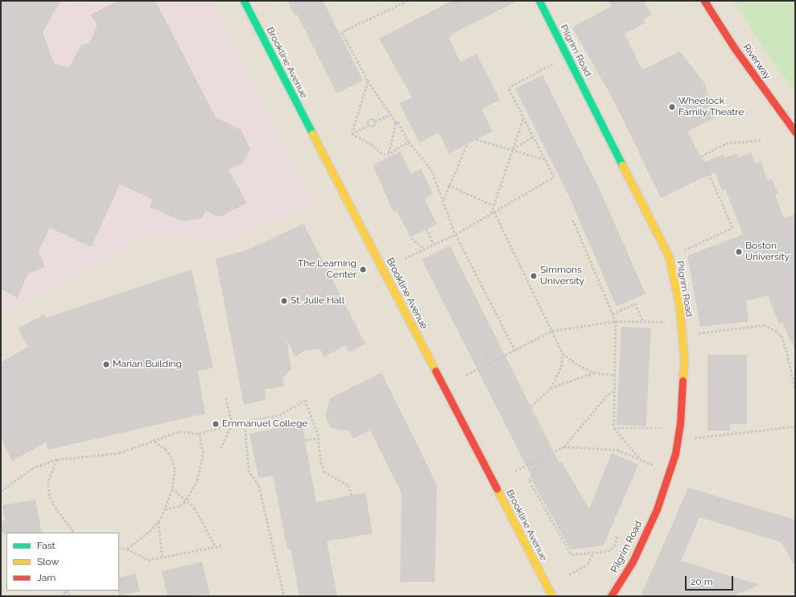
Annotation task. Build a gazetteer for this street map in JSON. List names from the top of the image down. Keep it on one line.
{"streets":{"main road":["Pilgrim Road","Riverway","Brookline Avenue"]},"places":["Wheelock Family Theatre","Boston University","The Learning Center","Simmons University","St. Julie Hall","Marian Building","Emmanuel College"],"legend":["Fast","Slow","Jam"],"scale_bar":"20 m"}
